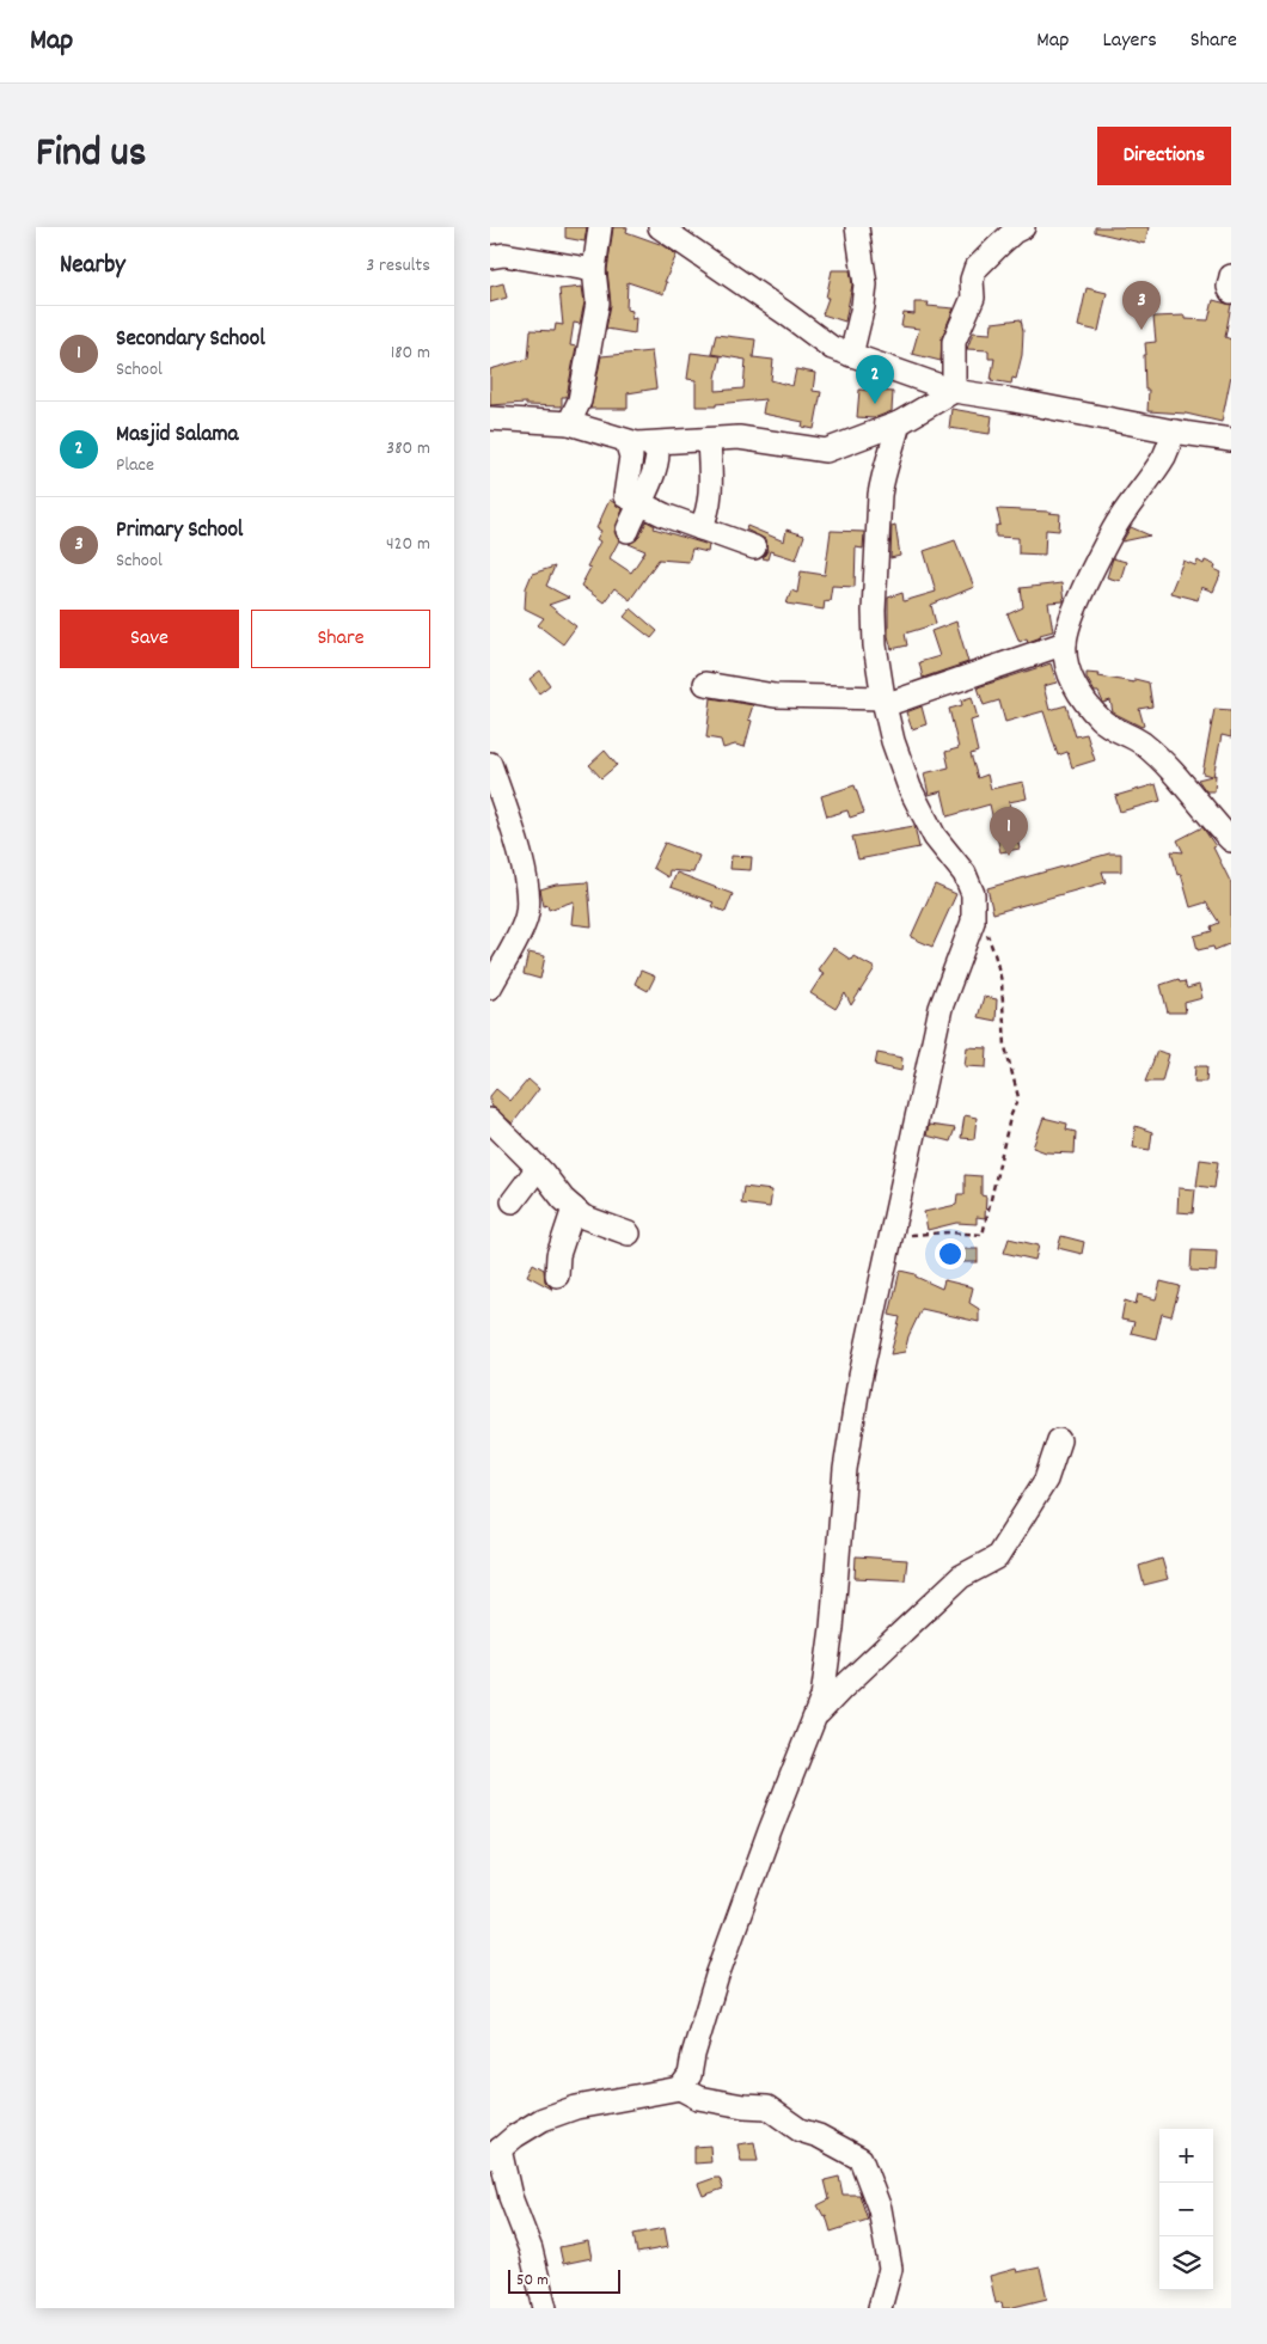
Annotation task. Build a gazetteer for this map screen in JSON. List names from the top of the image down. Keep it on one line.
{"scale_bar":"50 m","page":{"header":"Map","nav":["Map","Layers","Share"],"title":"Find us","buttons":["Directions",["Save","Share"]],"heading":["Nearby","3 results"],"pins":["3","2","1"],"list":[{"mark":"1","name":"Secondary School","note":"School","value":"180 m"},{"mark":"2","name":"Masjid Salama","note":"Place","value":"380 m"},{"mark":"3","name":"Primary School","note":"School","value":"420 m"}],"map_buttons":["+","−"],"scale":"50 m"}}
